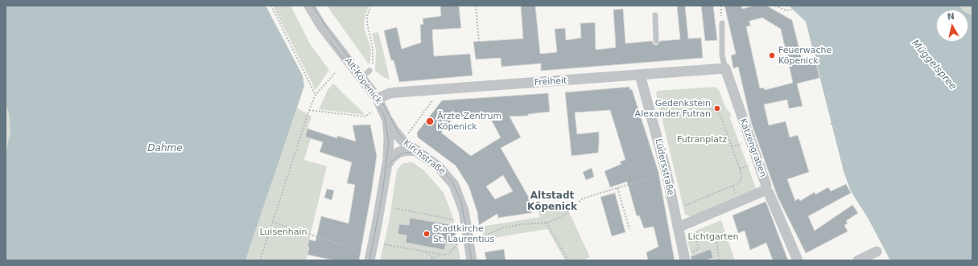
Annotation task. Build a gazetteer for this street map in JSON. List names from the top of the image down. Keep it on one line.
{"streets":{"street":["Alt-Köpenick","Freiheit","Katzengraben","Kirchstraße","Lüdersstraße"]},"crossings":[["Alt-Köpenick","Freiheit"],["Alt-Köpenick","Kirchstraße"],["Freiheit","Katzengraben"],["Freiheit","Lüdersstraße"]],"districts":["Altstadt Köpenick"],"water":["Müggelspree","Dahme"],"parks":["Futranplatz","Luisenhain","Lichtgarten"],"places":["Feuerwache Köpenick","Gedenkstein Alexander Futran","Ärzte Zentrum Köpenick","Stadtkirche St. Laurentius"],"north":"top"}
